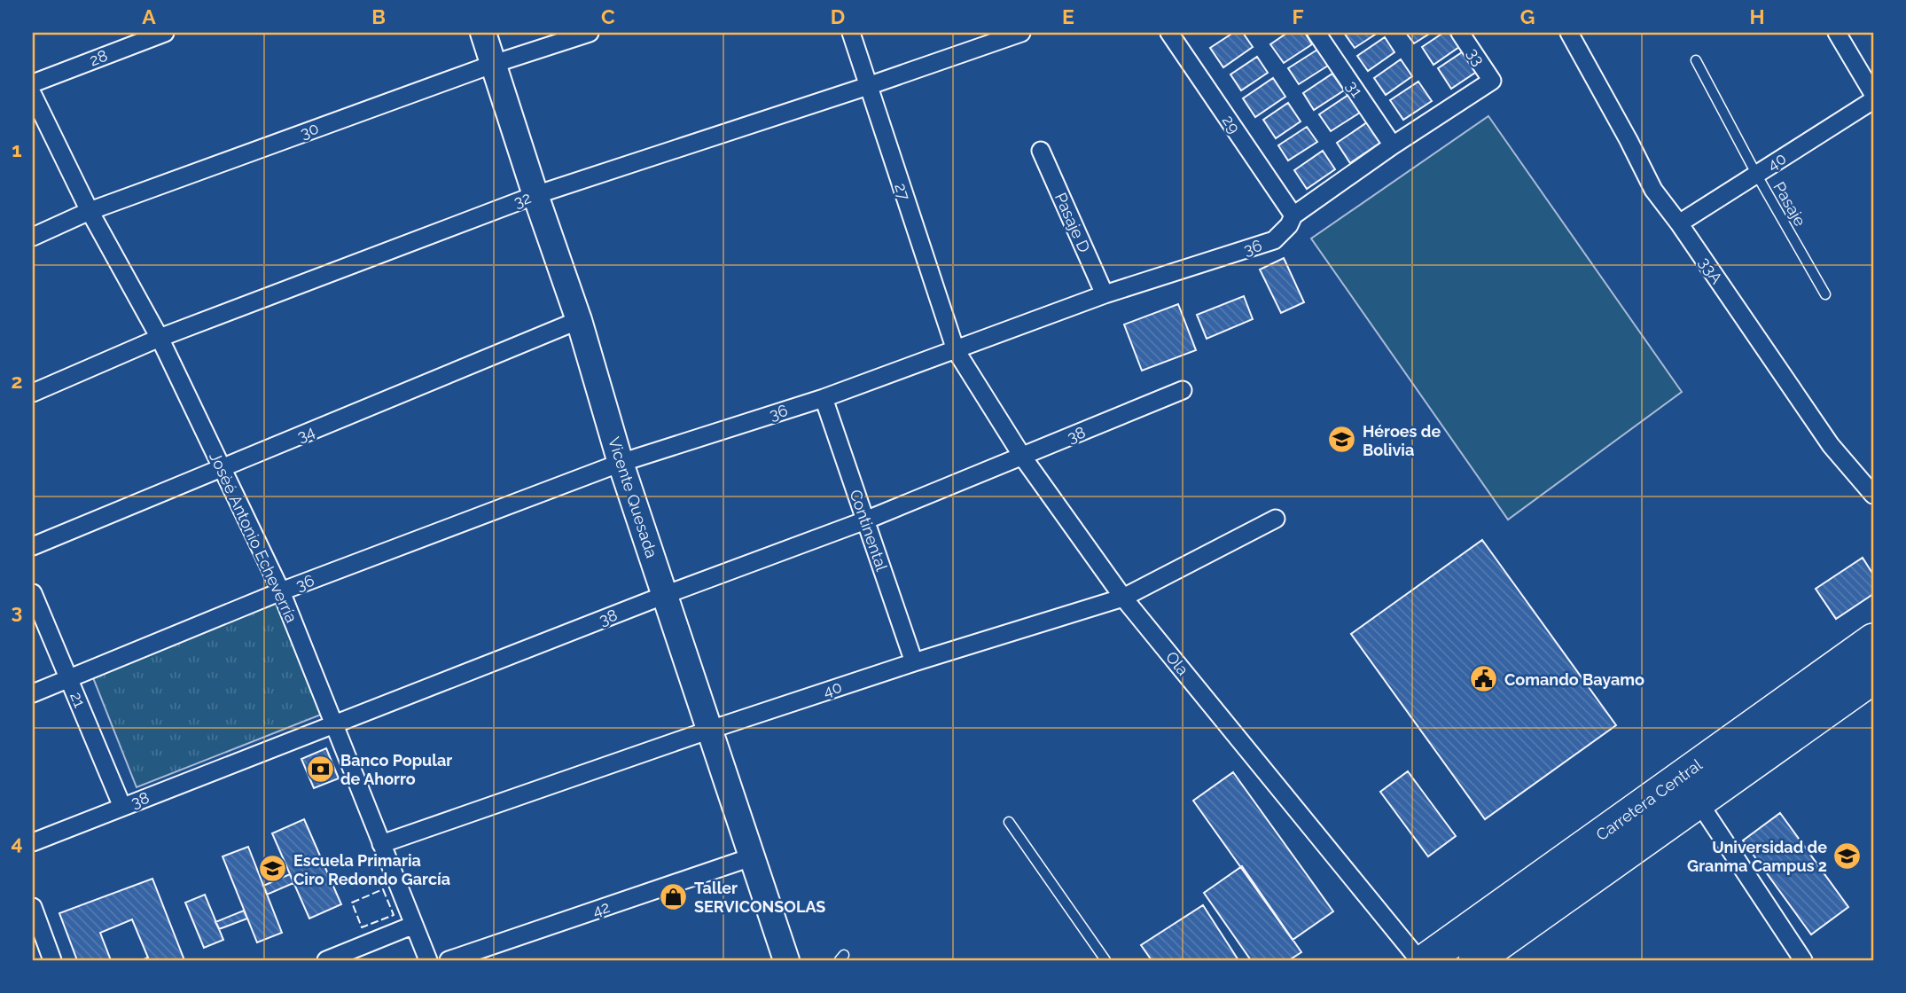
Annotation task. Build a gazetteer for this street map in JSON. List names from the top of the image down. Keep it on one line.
{"streets":{"highway":["Carretera Central"],"street":["33","28","31","29","30","40","27","32","Pasaje D","36","33A","34","38","Vicente Quesada","Continental","Josèé Antonio Echeverría","Ola","21","42"],"lane":["Pasaje"]},"crossings":[["33","36"],["31","36"],["29","36"],["30","Vicente Quesada"],["30","Josèé Antonio Echeverría"],["40","Pasaje"],["40","33A"],["40","Vicente Quesada"],["40","Continental"],["40","Josèé Antonio Echeverría"],["40","Ola"],["27","32"],["27","36"],["27","Ola"],["32","Vicente Quesada"],["32","Josèé Antonio Echeverría"],["Pasaje D","36"],["36","Vicente Quesada"],["36","Continental"],["36","Josèé Antonio Echeverría"],["36","Ola"],["36","21"],["34","Vicente Quesada"],["34","Josèé Antonio Echeverría"],["38","Vicente Quesada"],["38","Continental"],["38","Josèé Antonio Echeverría"],["38","Ola"],["38","21"],["Vicente Quesada","42"]],"places":{"school or university":["Héroes de Bolivia","Universidad de Granma Campus 2","Escuela Primaria Ciro Redondo García"],"public building":["Comando Bayamo"],"bank":["Banco Popular de Ahorro"],"shop":["Taller SERVICONSOLAS"]},"grid":{"columns":["A","B","C","D","E","F","G","H"],"rows":["1","2","3","4"]}}
